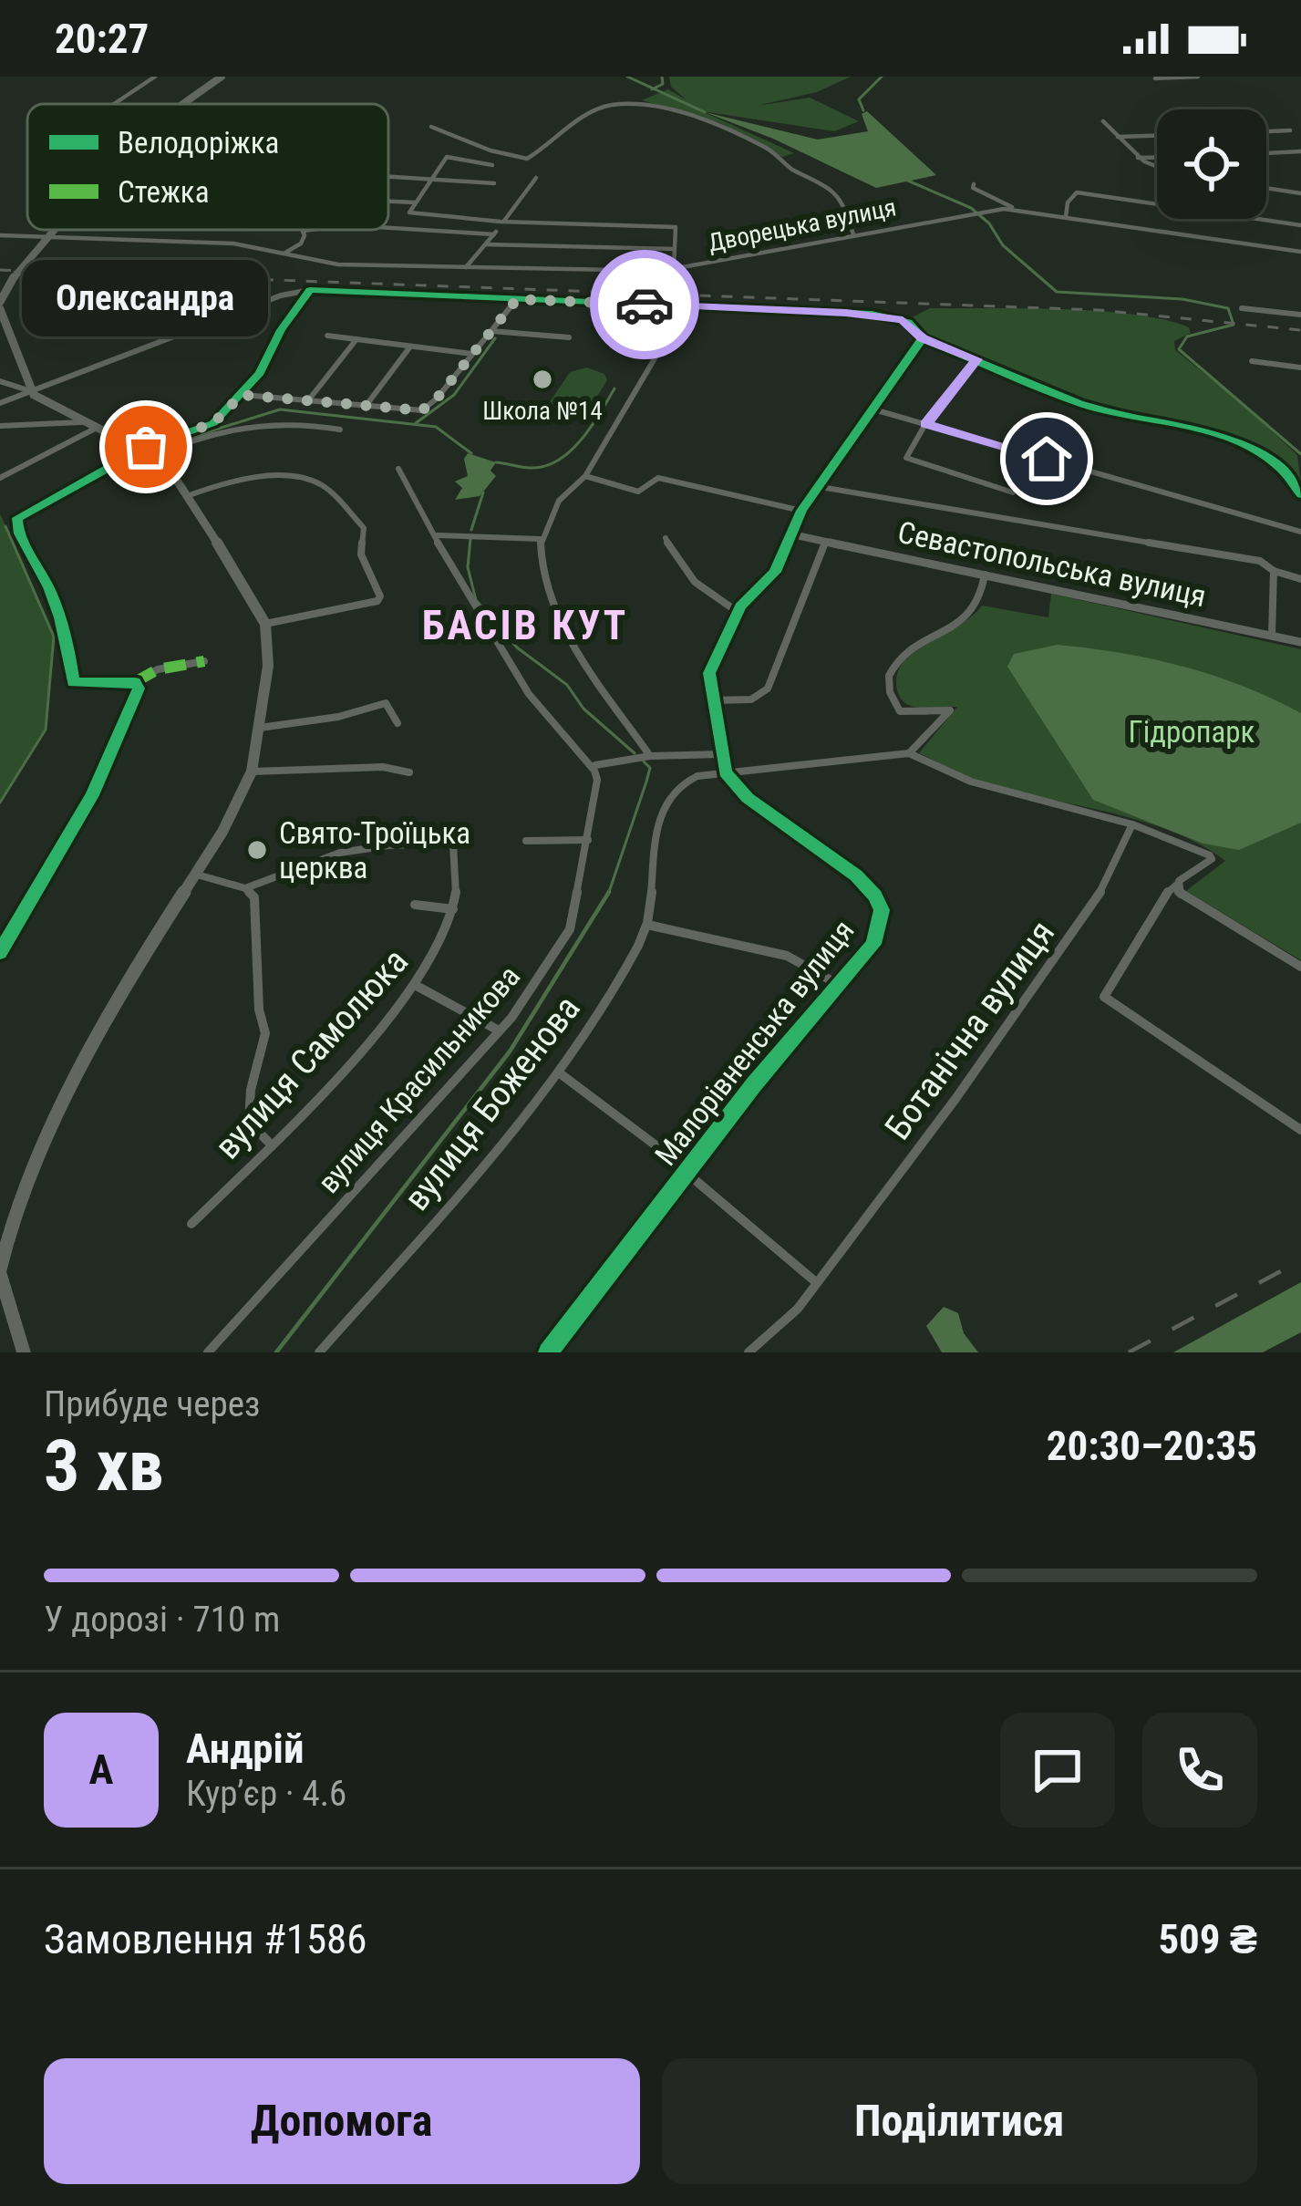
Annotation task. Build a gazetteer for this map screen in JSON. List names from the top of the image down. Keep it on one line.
{"streets":{"street":["Дворецька вулиця","Севастопольська вулиця","Ботанічна вулиця","Малорівненська вулиця","вулиця Самолюка","вулиця Красильникова","вулиця Боженова"]},"crossings":[["Севастопольська вулиця","Малорівненська вулиця"],["Малорівненська вулиця","вулиця Боженова"]],"districts":["БАСІВ КУТ"],"parks":["Гідропарк"],"places":["Школа №14","Олександра","Свято-Троїцька церква"],"legend":["Велодоріжка","Стежка"],"page":{"status":"20:27","bubble":"Олександра","heading":["3 хв","Прибуде через","20:30–20:35"],"panel":["Андрій","Кур’єр · 4.6","Замовлення #1586","509 ₴"],"bar":"У дорозі · 710 m","round":"А","buttons":["Допомога","Поділитися"]}}
